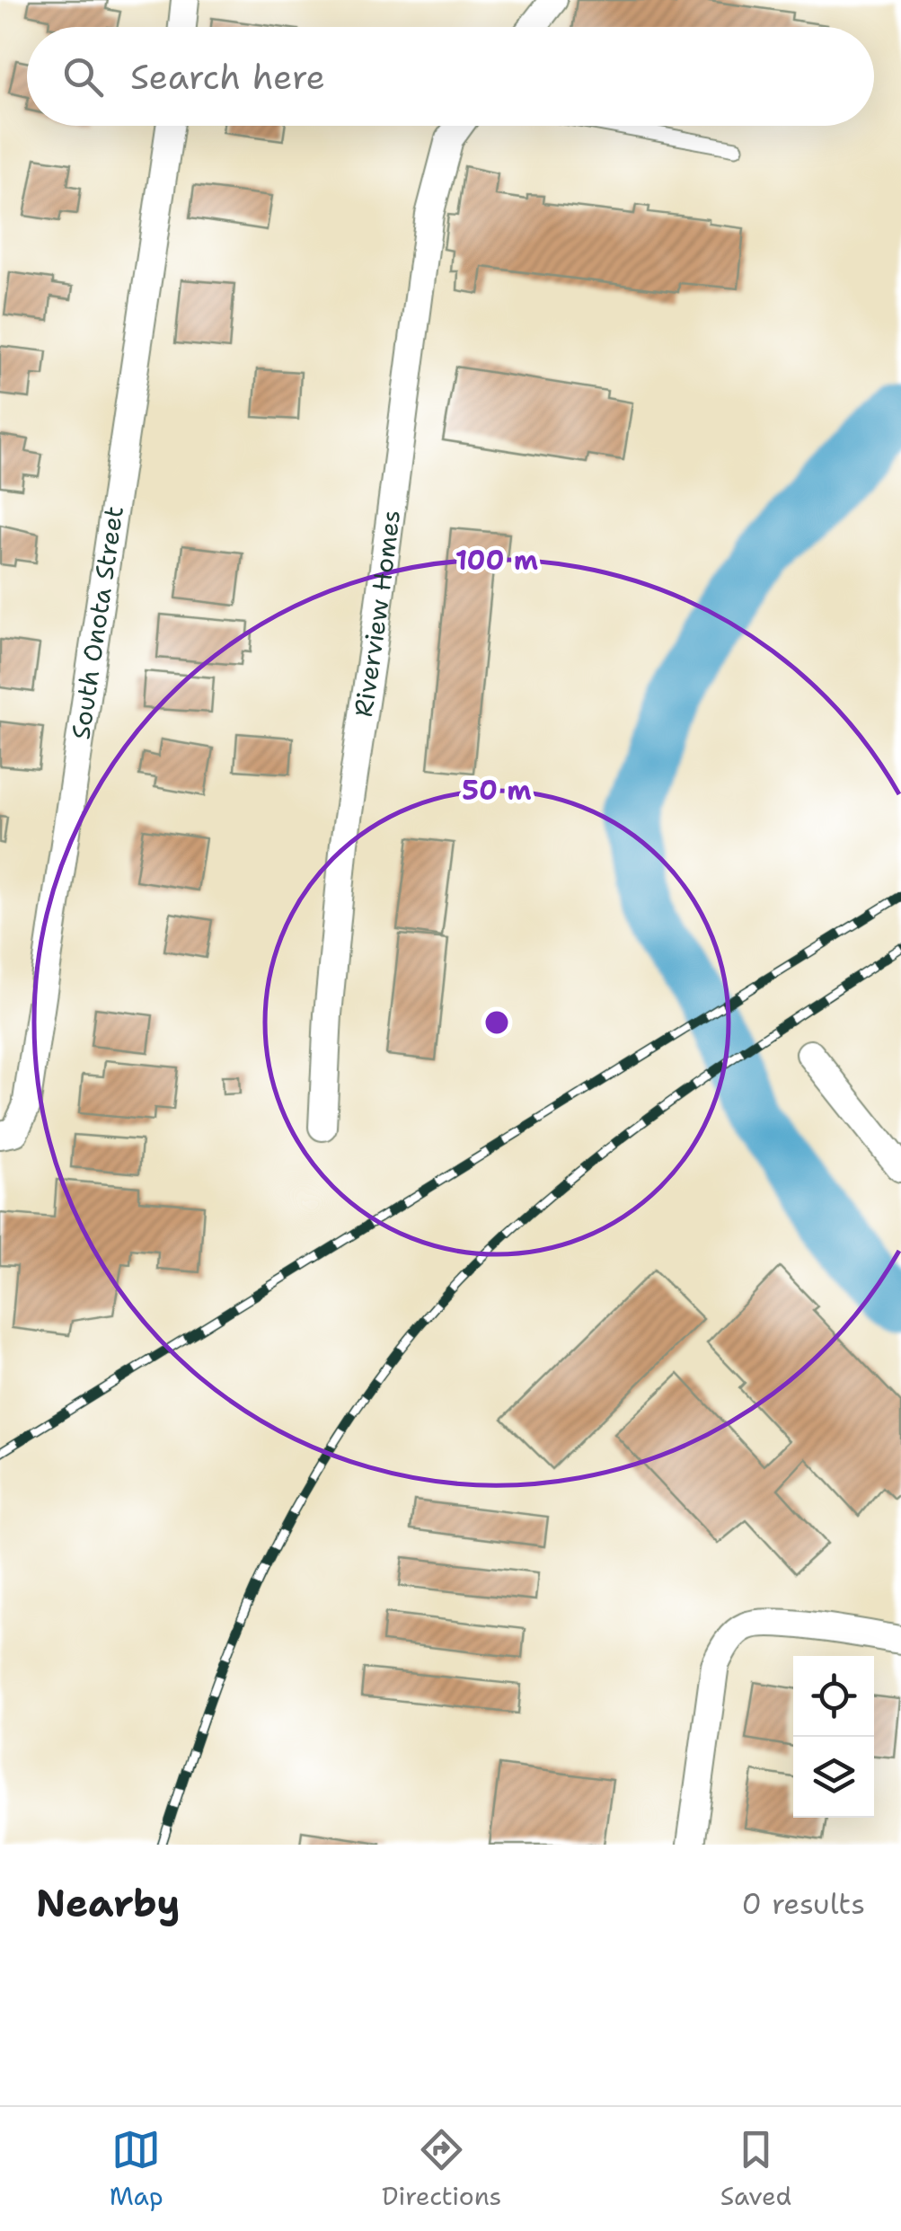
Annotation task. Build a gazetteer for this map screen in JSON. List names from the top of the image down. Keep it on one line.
{"streets":{"street":["Riverview Homes","South Onota Street"]},"page":{"search":"Search here","heading":["Nearby","0 results"],"nav":["Map","Directions","Saved"]},"rings":["100 m","50 m"]}
